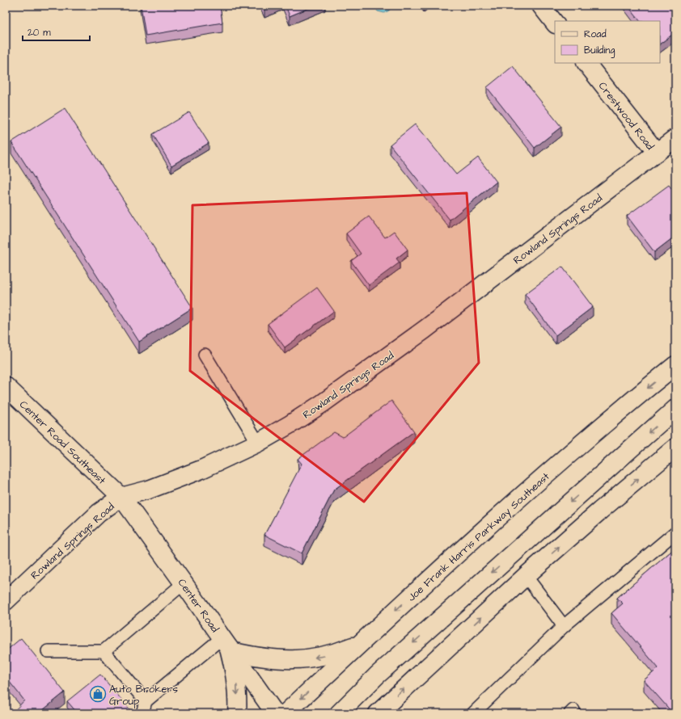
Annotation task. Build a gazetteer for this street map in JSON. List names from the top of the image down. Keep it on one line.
{"streets":{"main road":["Crestwood Road","Rowland Springs Road","Center Road Southeast","Joe Frank Harris Parkway Southeast","Center Road"]},"crossings":[["Crestwood Road","Rowland Springs Road"],["Rowland Springs Road","Center Road Southeast"],["Rowland Springs Road","Center Road"],["Center Road Southeast","Center Road"]],"places":{"shop":["Auto Brokers Group"]},"legend":["Road","Building"],"scale_bar":"20 m"}
